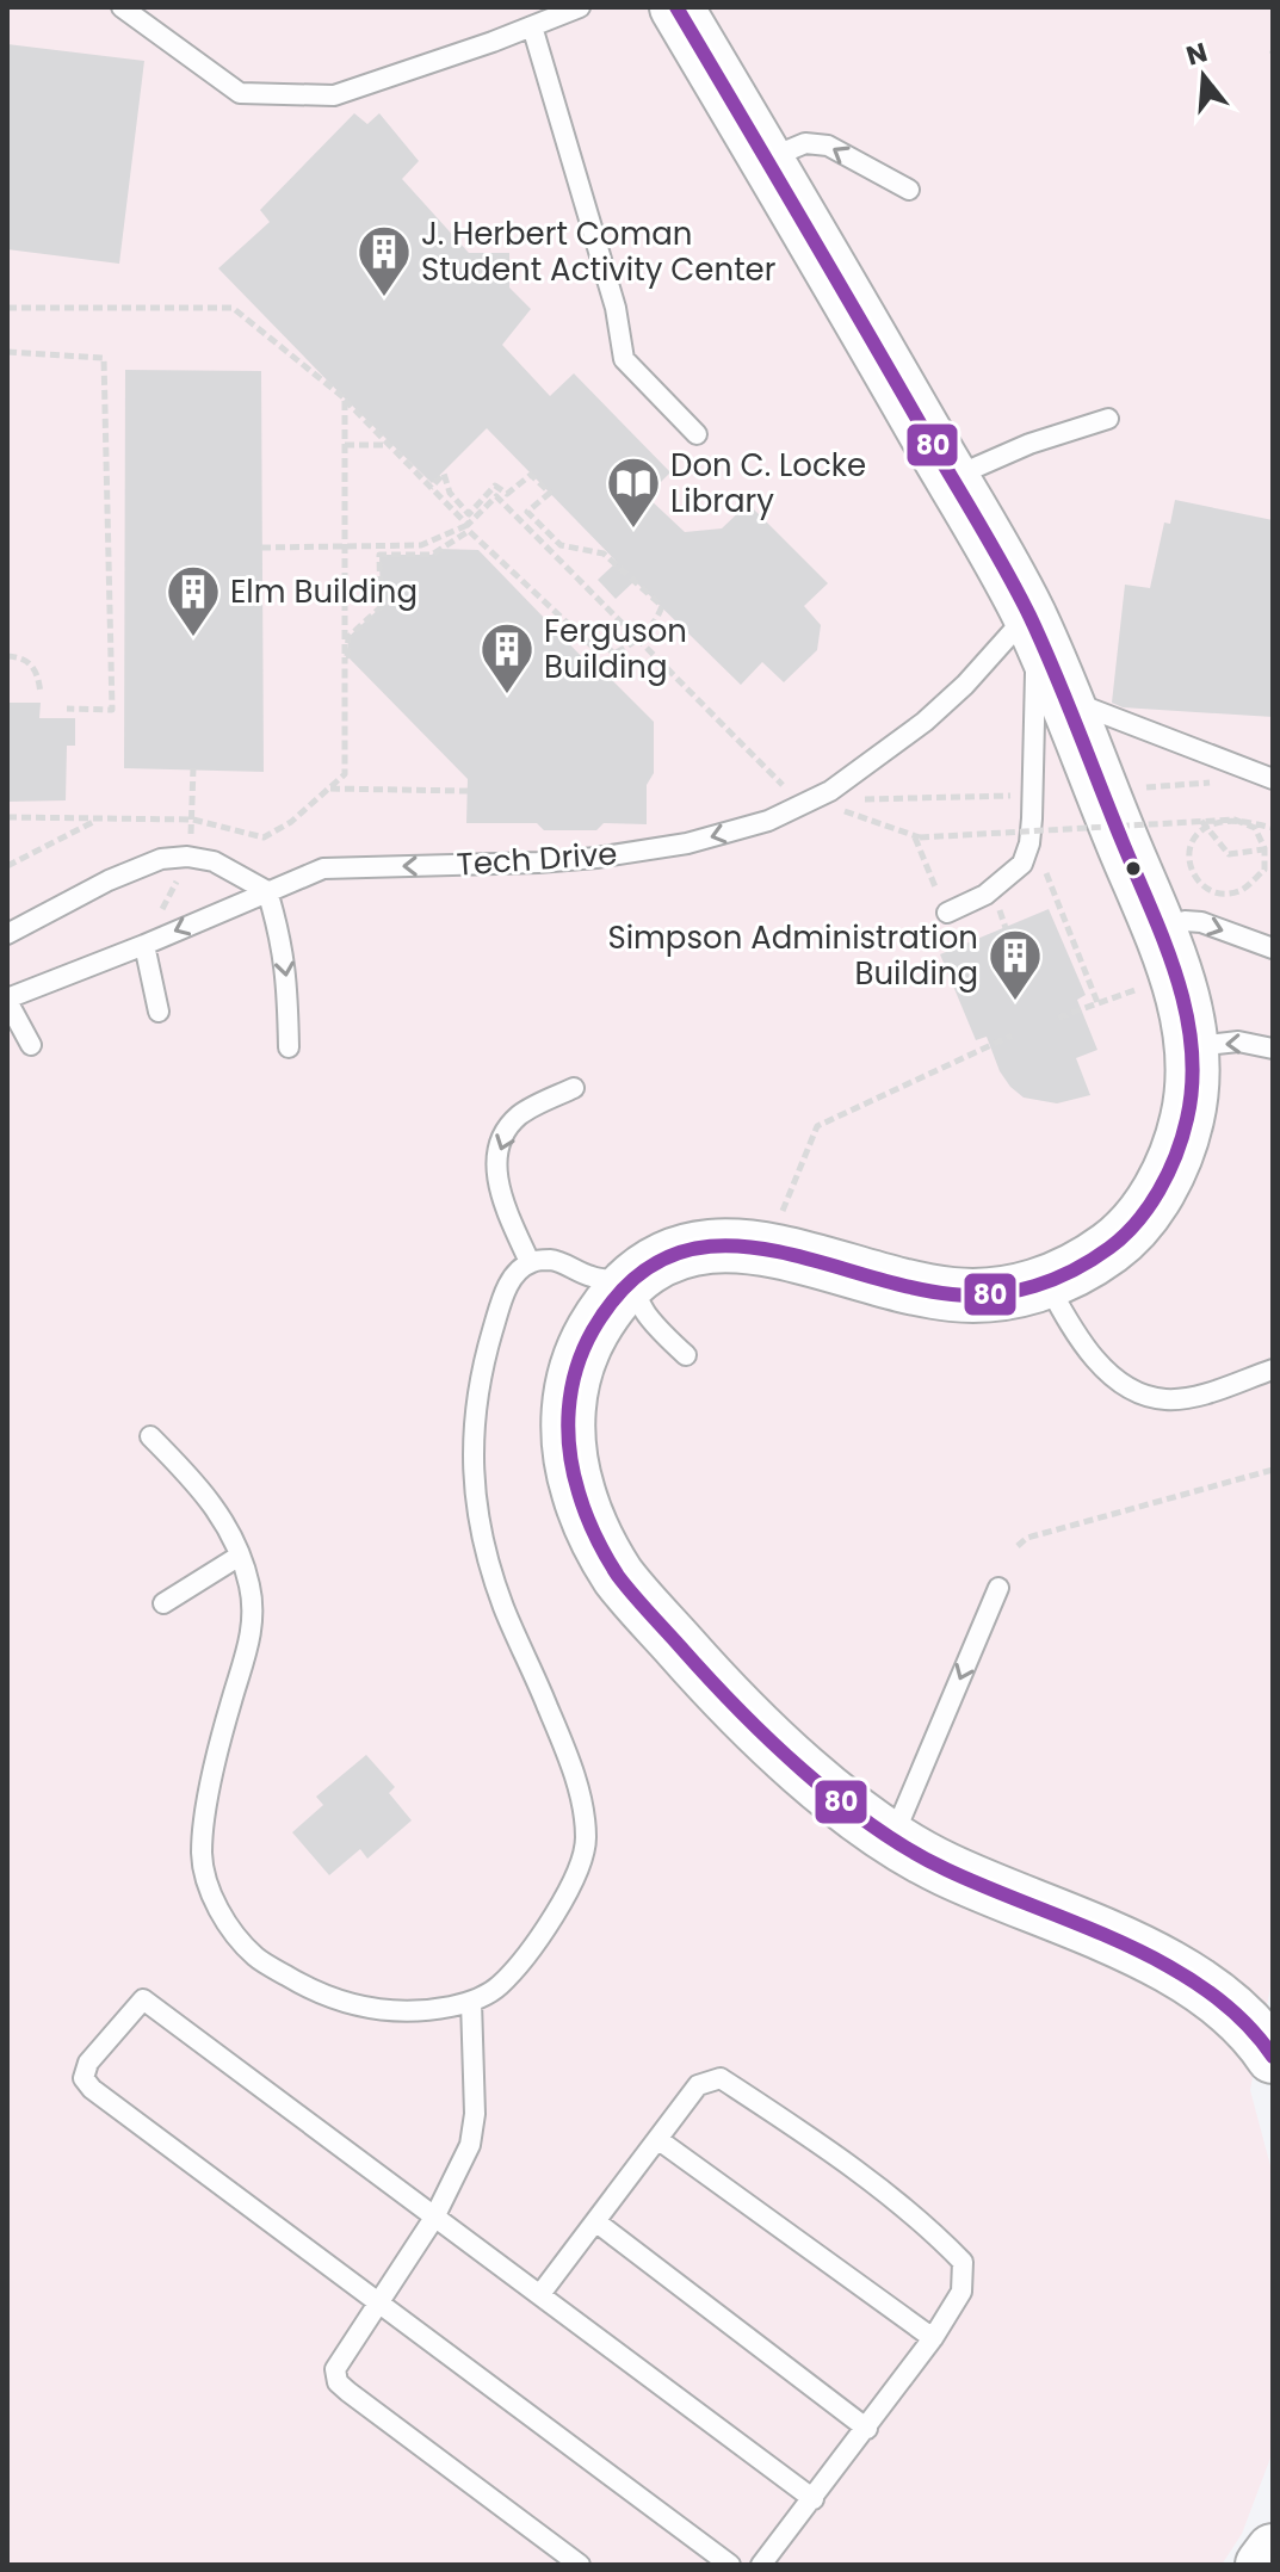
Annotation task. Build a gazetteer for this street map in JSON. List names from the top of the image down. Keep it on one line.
{"streets":{"lane":["Tech Drive"]},"one_way":["Tech Drive"],"places":{"building":["J. Herbert Coman Student Activity Center","Elm Building","Ferguson Building","Simpson Administration Building"],"library":["Don C. Locke Library"]},"lines":["transit line 80"],"north":"top"}
